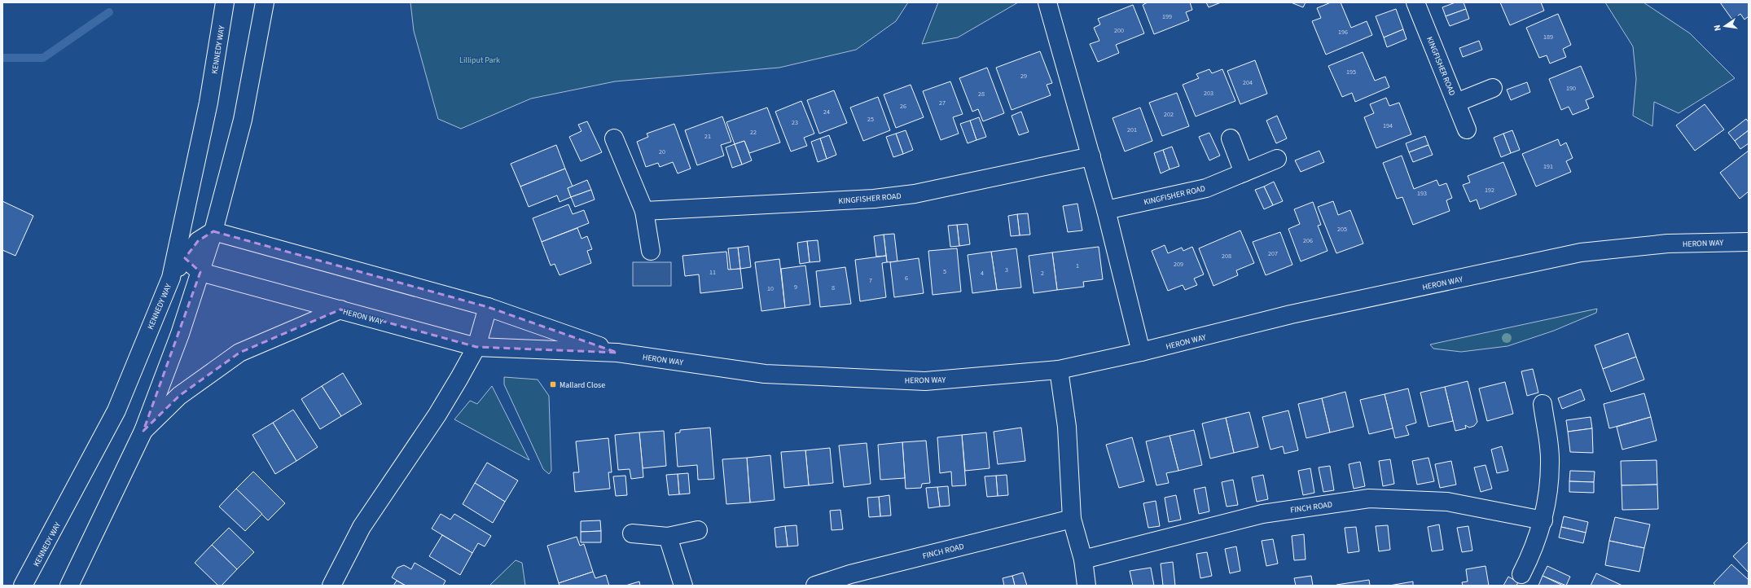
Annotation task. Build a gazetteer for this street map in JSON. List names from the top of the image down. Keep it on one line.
{"streets":{"street":["KENNEDY WAY","KINGFISHER ROAD","HERON WAY","FINCH ROAD"]},"parks":["Lilliput Park"],"places":{"transit":["Mallard Close"]},"house_numbers":["199","200","196","189","195","29","204","190","203","28","27","26","24","202","25","23","194","201","22","21","20","191","192","193","205","206","207","208","209","1","3","5","11","4","2","6","7","9","8","10"],"north":"left"}
